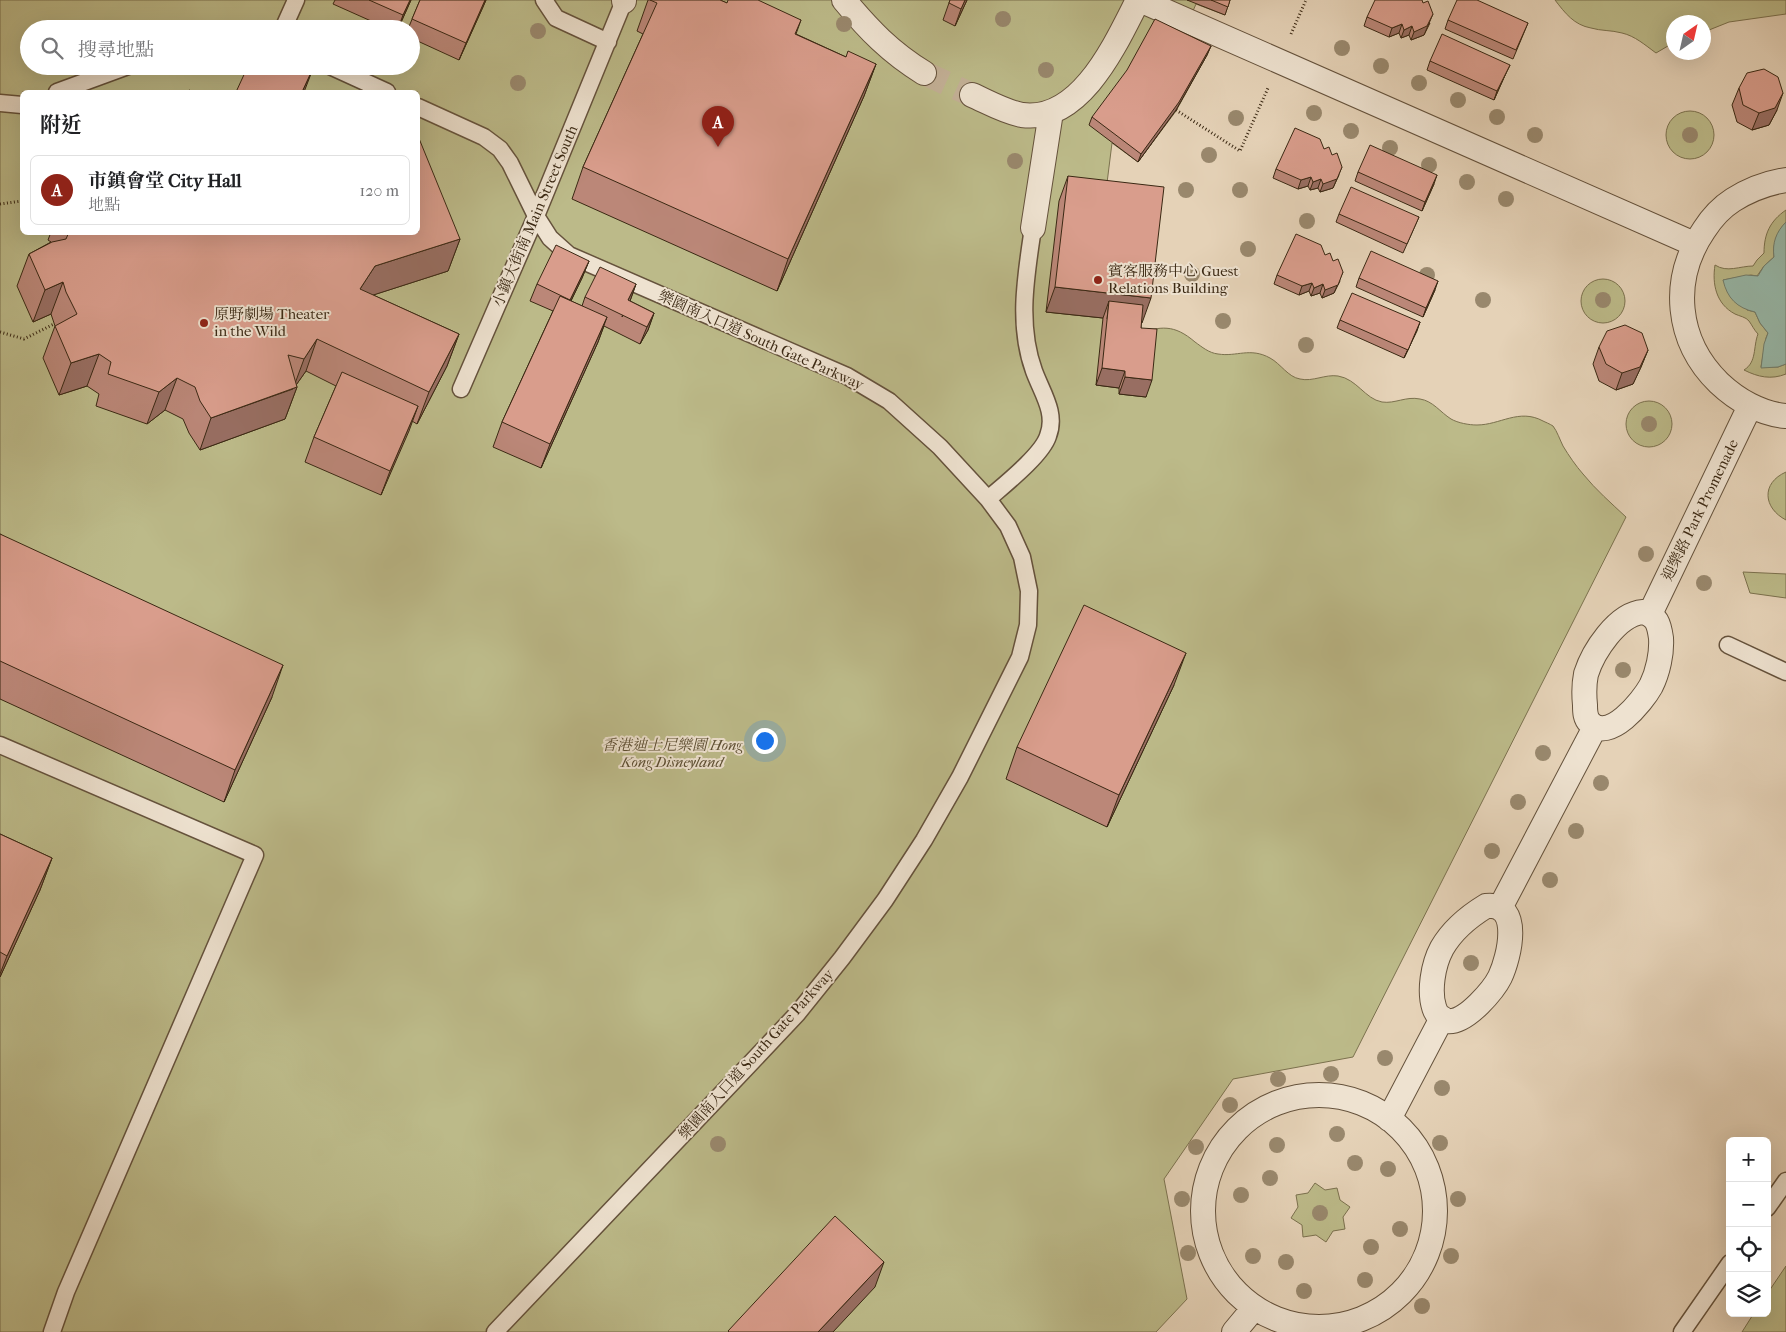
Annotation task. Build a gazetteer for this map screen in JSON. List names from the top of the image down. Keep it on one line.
{"streets":{"street":["迎樂路 Park Promenade"],"lane":["小鎮大街南 Main Street South","樂園南入口道 South Gate Parkway"]},"crossings":[["小鎮大街南 Main Street South","樂園南入口道 South Gate Parkway"]],"parks":["香港迪士尼樂園 Hong Kong Disneyland"],"places":["賓客服務中心 Guest Relations Building","原野劇場 Theater in the Wild"],"north":"top right","page":{"search":"搜尋地點","heading":"附近","pins":"A","list":[{"mark":"A","name":"市鎮會堂 City Hall","note":"地點","value":"120 m"}],"map_buttons":["+","−"]}}
